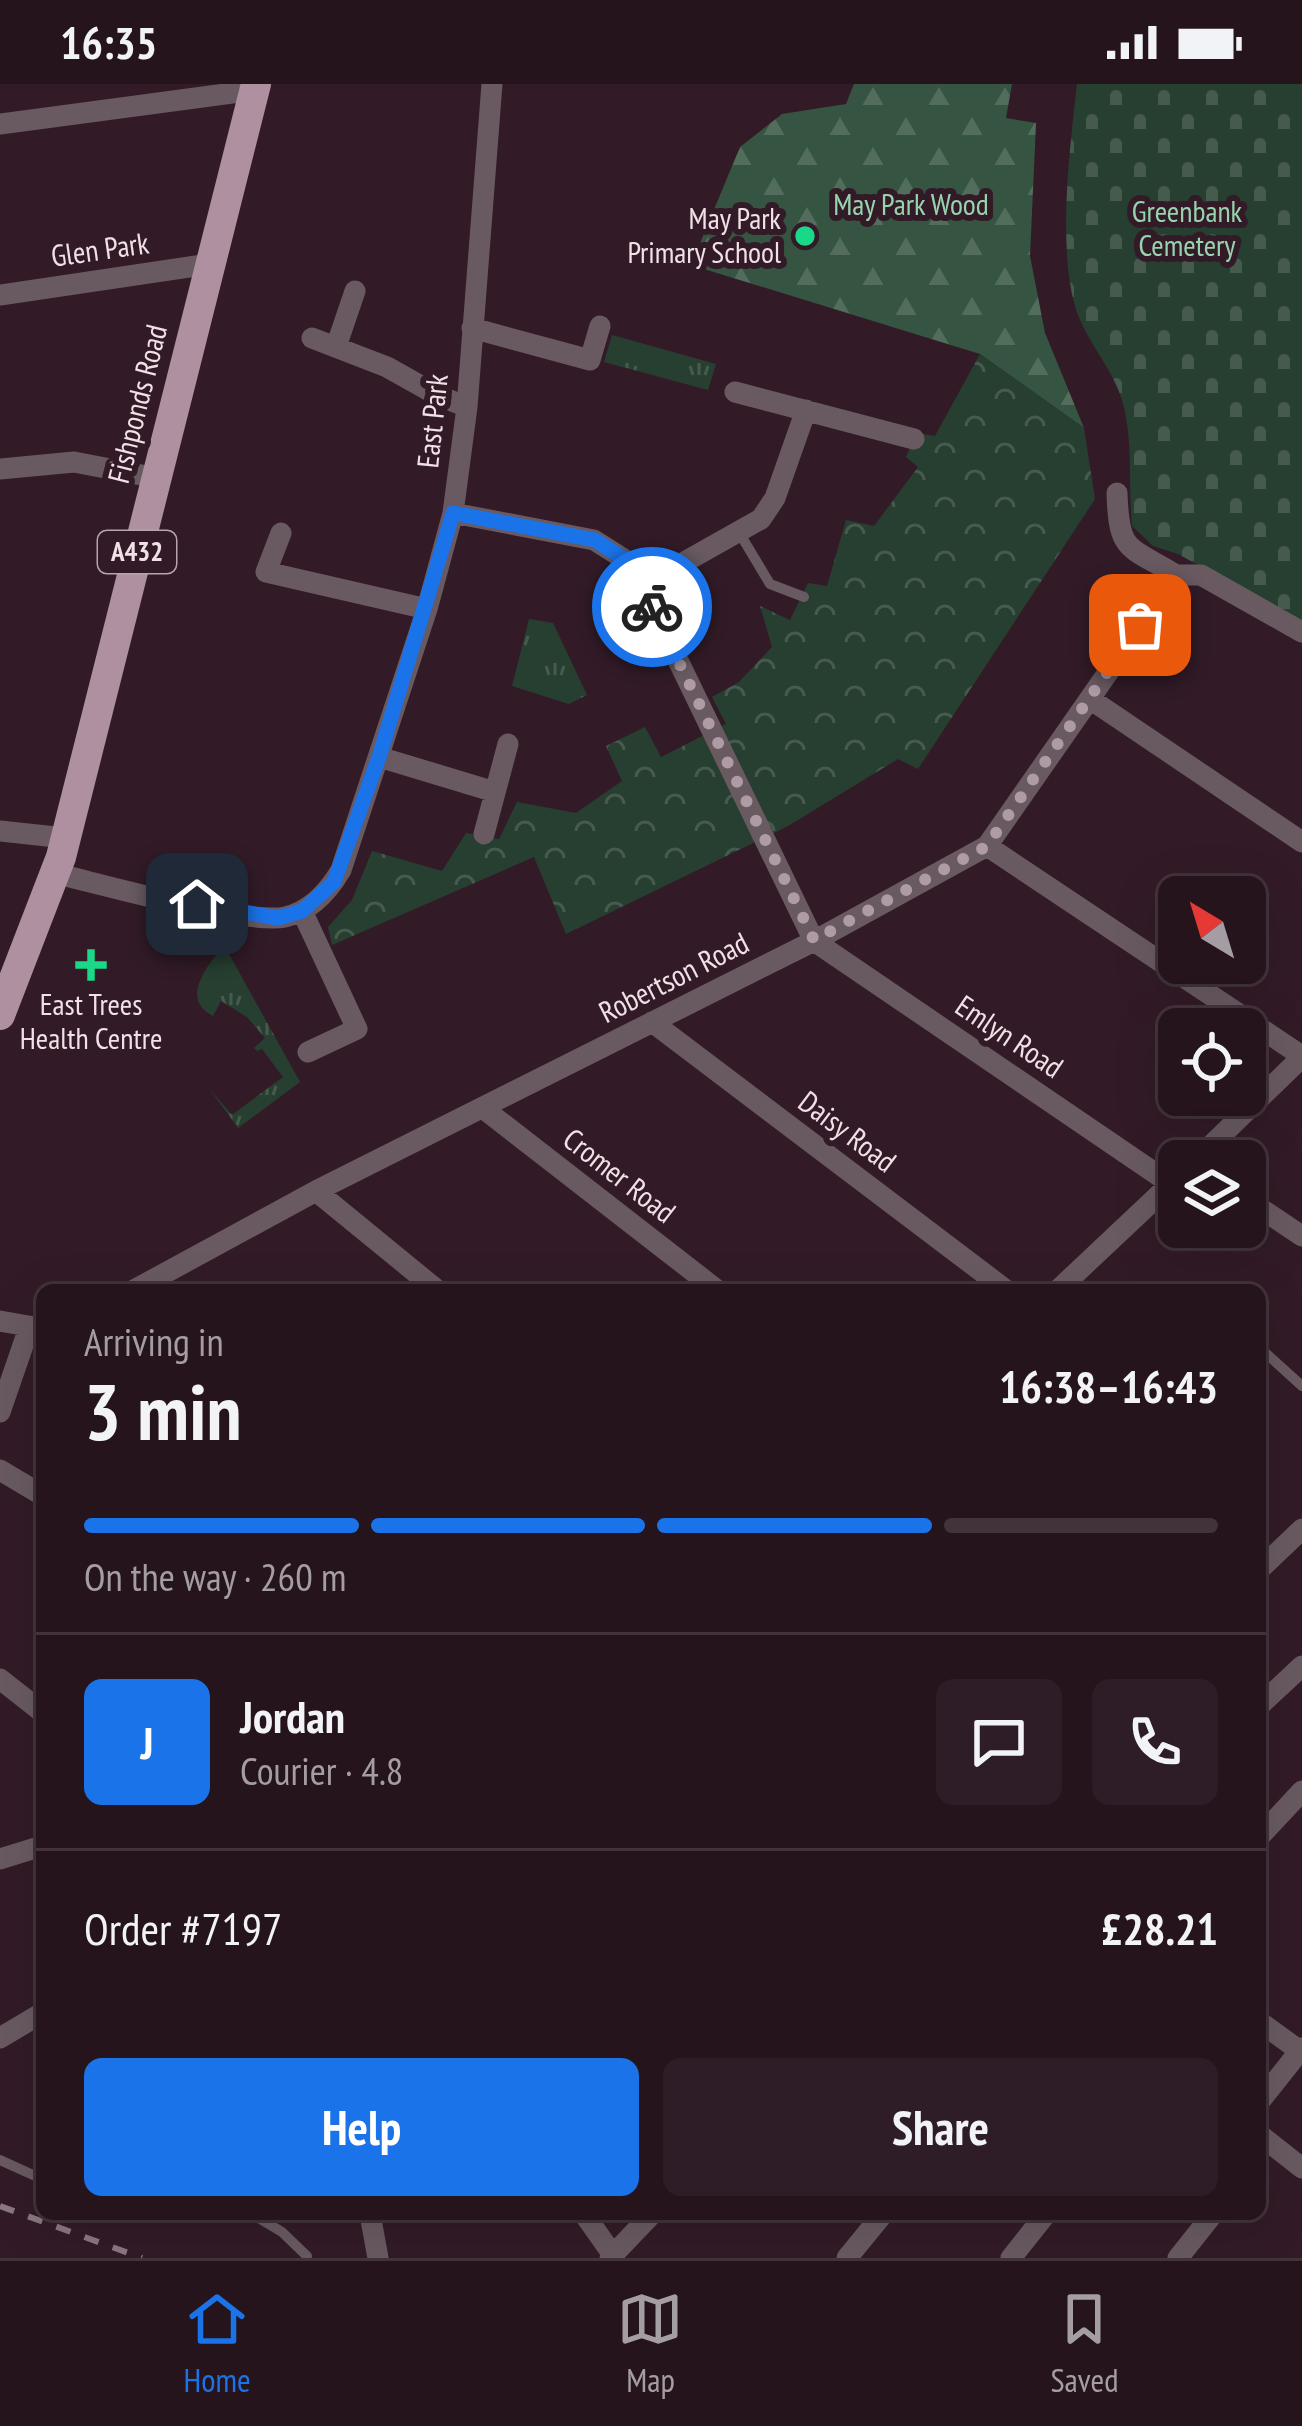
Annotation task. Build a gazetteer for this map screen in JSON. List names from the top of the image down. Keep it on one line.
{"streets":{"main road":["Fishponds Road","A432"],"street":["Glen Park","East Park","Robertson Road","Emlyn Road","Daisy Road","Cromer Road"]},"crossings":[["Glen Park","Fishponds Road"],["Robertson Road","Emlyn Road"],["Robertson Road","Daisy Road"],["Robertson Road","Cromer Road"]],"parks":["May Park Wood","Greenbank Cemetery"],"places":{"other":["May Park Primary School"],"health":["East Trees Health Centre"]},"north":"top left","page":{"status":"16:35","heading":["3 min","Arriving in","16:38–16:43"],"panel":["Jordan","Courier · 4.8","Order #7197","£28.21"],"bar":"On the way · 260 m","round":"J","buttons":["Help","Share"],"tabs":["Home","Map","Saved"]}}
